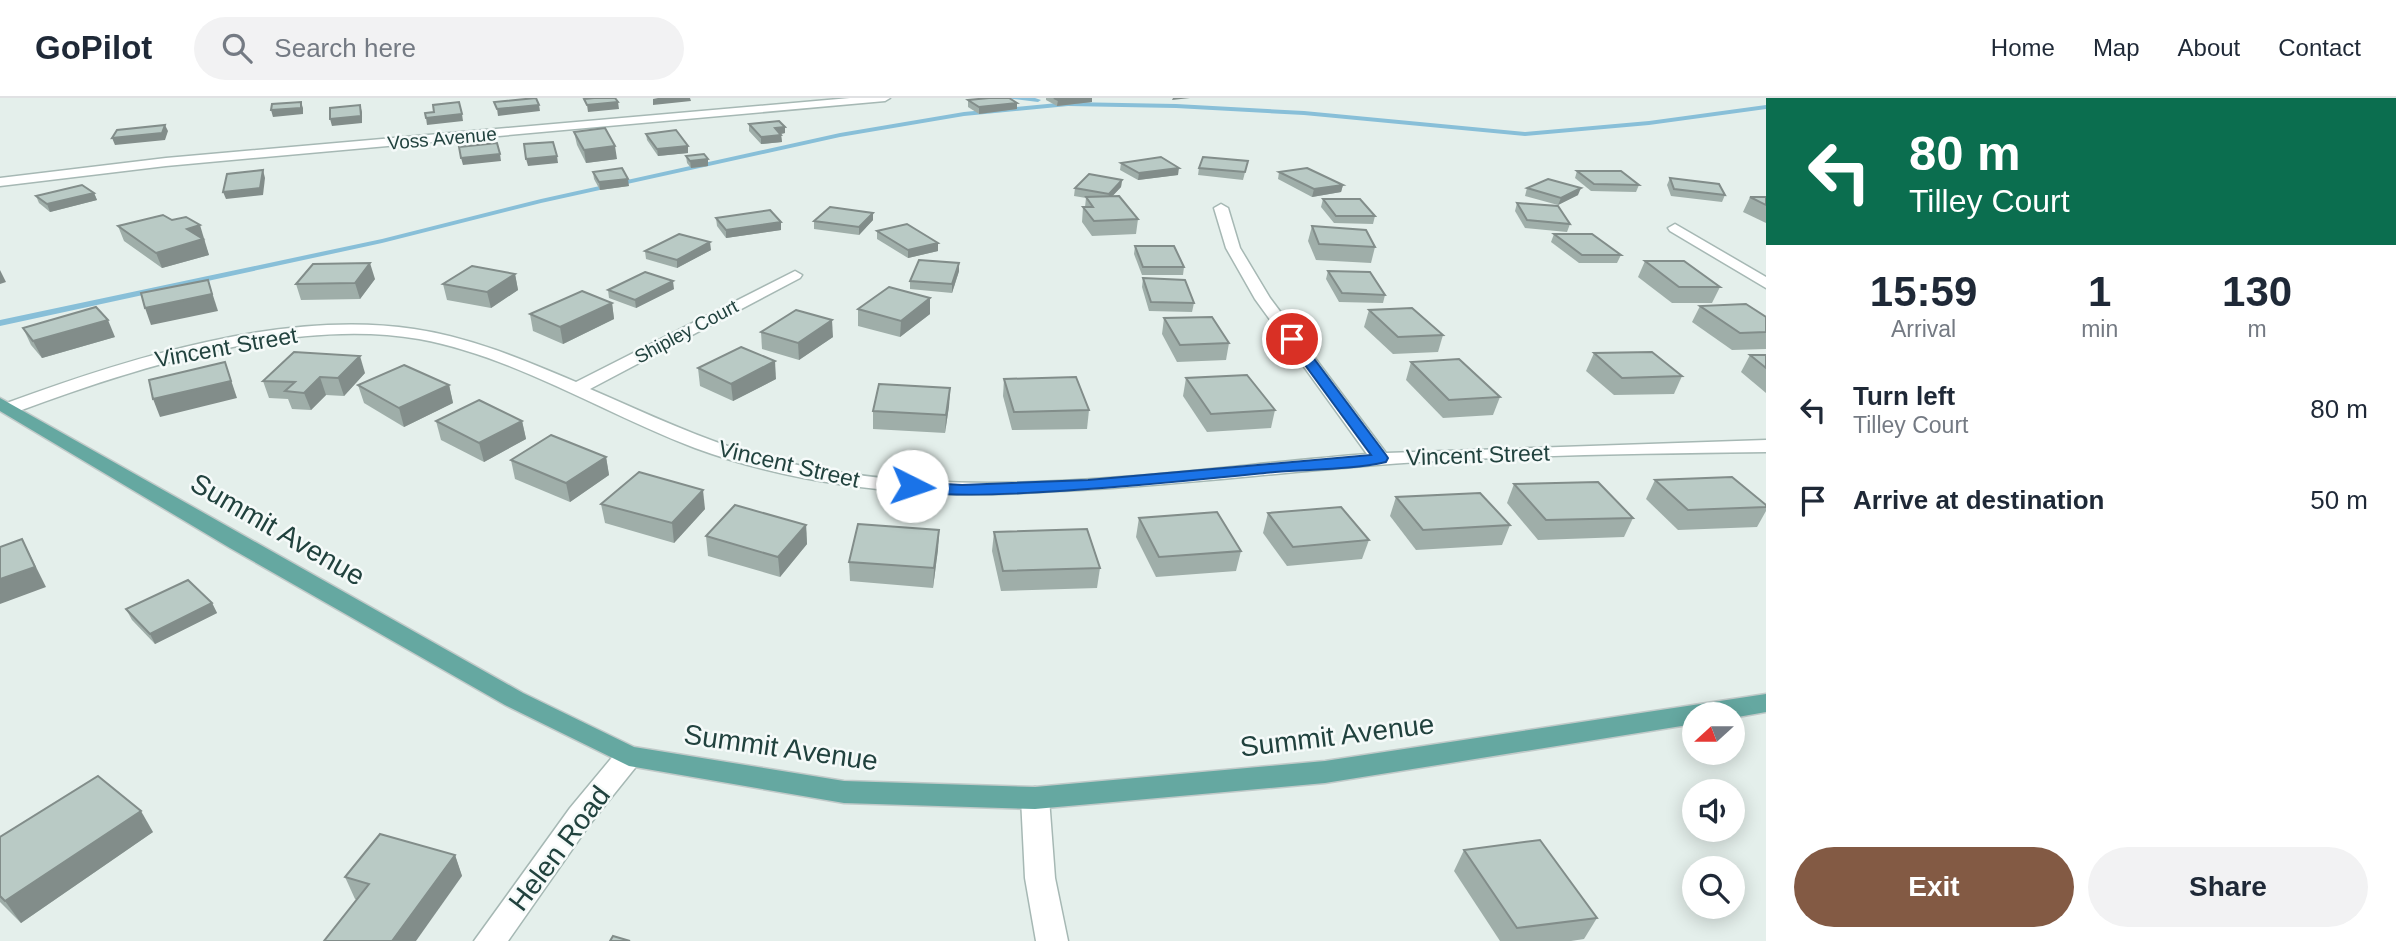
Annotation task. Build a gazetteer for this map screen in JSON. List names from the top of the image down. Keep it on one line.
{"streets":{"main road":["Summit Avenue"],"street":["Voss Avenue","Shipley Court","Vincent Street","Helen Road"]},"crossings":[["Shipley Court","Vincent Street"],["Vincent Street","Summit Avenue"],["Summit Avenue","Helen Road"]],"north":"left","page":{"header":"GoPilot","search":"Search here","nav":["Home","Map","About","Contact"],"turn":["80 m","Tilley Court"],"eta":["15:59","Arrival","1","min","130","m"],"list":[{"name":"Turn left","note":"Tilley Court","value":"80 m"},{"name":"Arrive at destination","value":"50 m"}],"buttons":["Exit","Share"]}}
